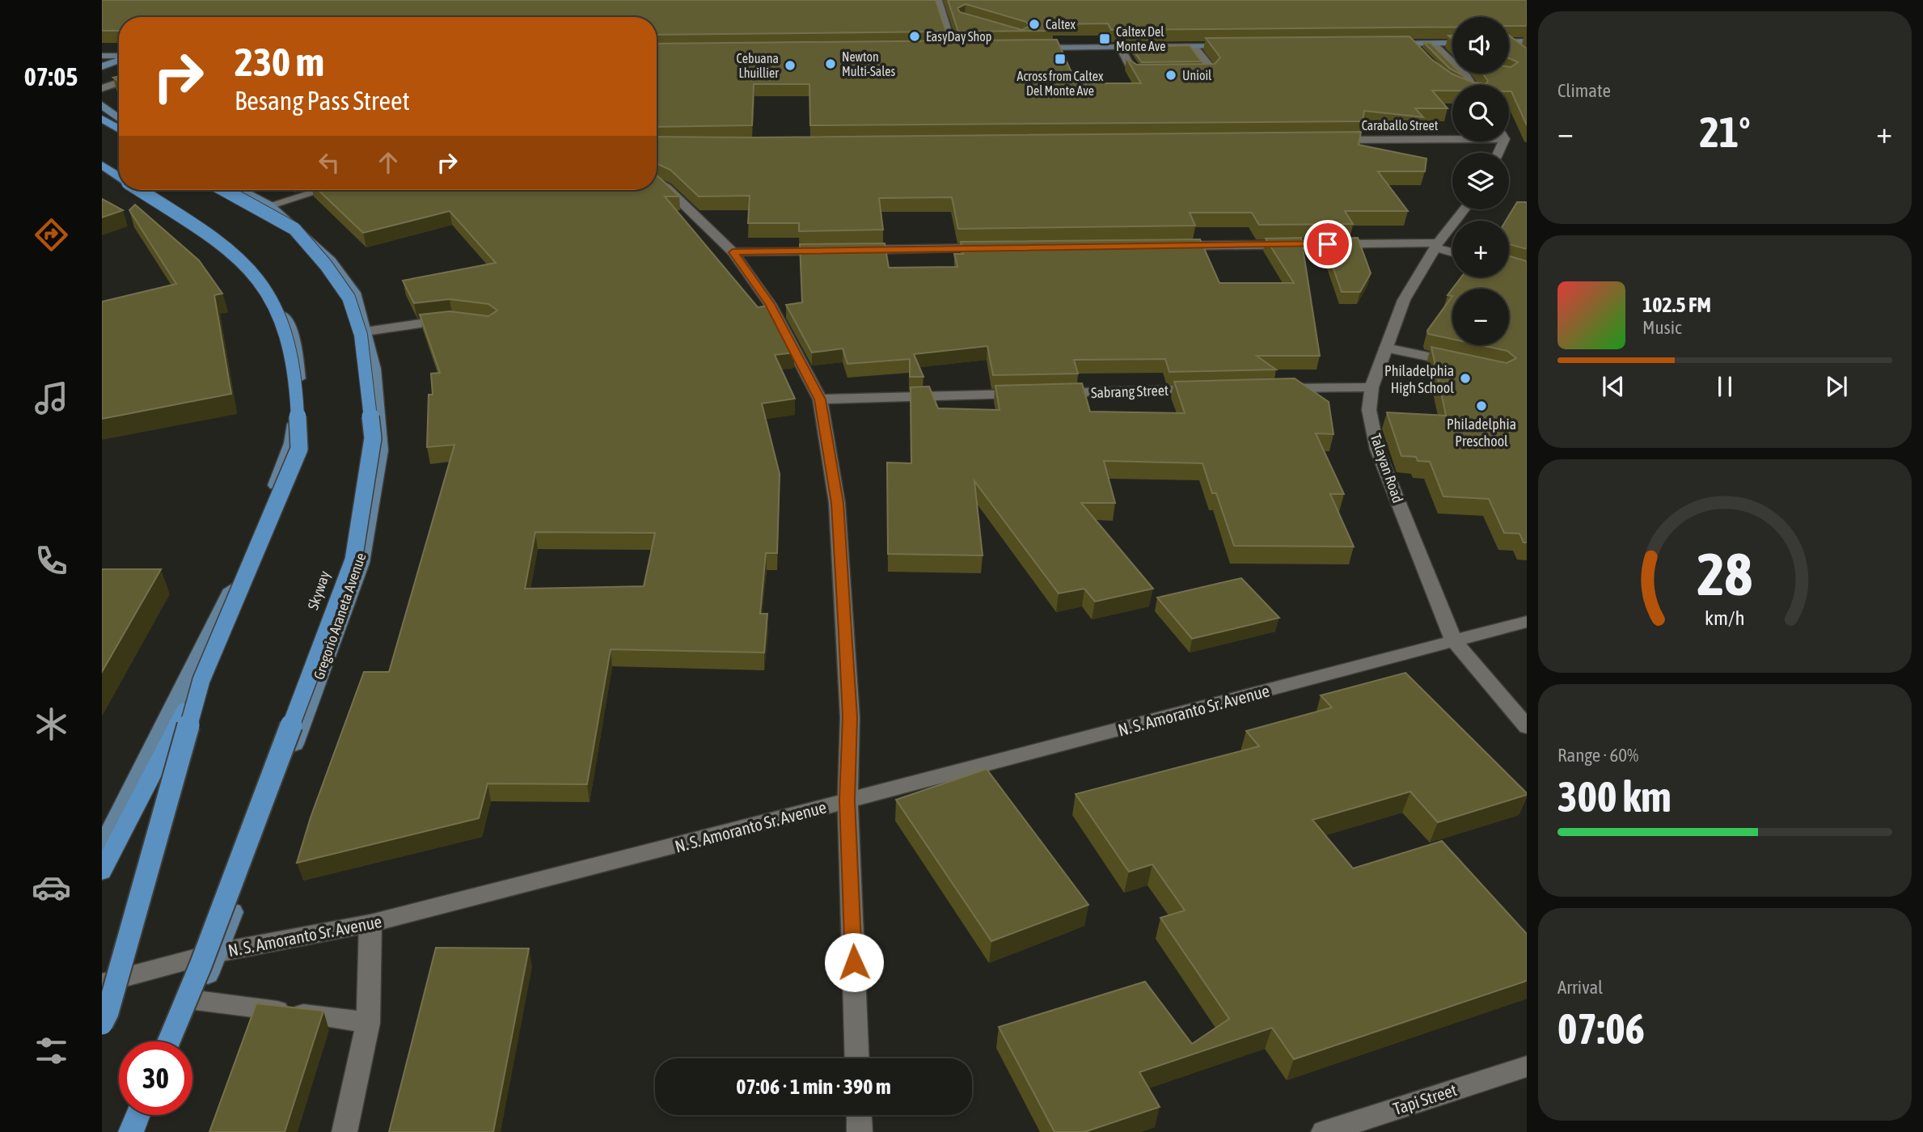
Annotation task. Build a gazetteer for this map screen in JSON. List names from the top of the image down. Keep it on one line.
{"streets":{"highway":["Skyway"],"main road":["Gregorio Araneta Avenue"],"street":["Caraballo Street","Sabrang Street","Talayan Road","N. S. Amoranto Sr. Avenue","Tapi Street"]},"crossings":[["Talayan Road","N. S. Amoranto Sr. Avenue"],["Gregorio Araneta Avenue","N. S. Amoranto Sr. Avenue"]],"places":{"other":["Caltex","EasyDay Shop","Newton Multi-Sales","Cebuana Lhuillier","Unioil","Philadelphia High School","Philadelphia Preschool"],"transit":["Caltex Del Monte Ave","Across from Caltex Del Monte Ave"]},"page":{"tabs":"07:05","tile":["Climate",["Range · 60%","300 km"],["Arrival","07:06"]],"map_buttons":["+","−"],"turn":["230 m","Besang Pass Street"],"heat":["−","21°","+"],"song":["102.5 FM","Music"],"limit":"30","trip":"07:06 · 1 min · 390 m","gauge":["28","km/h"]}}
